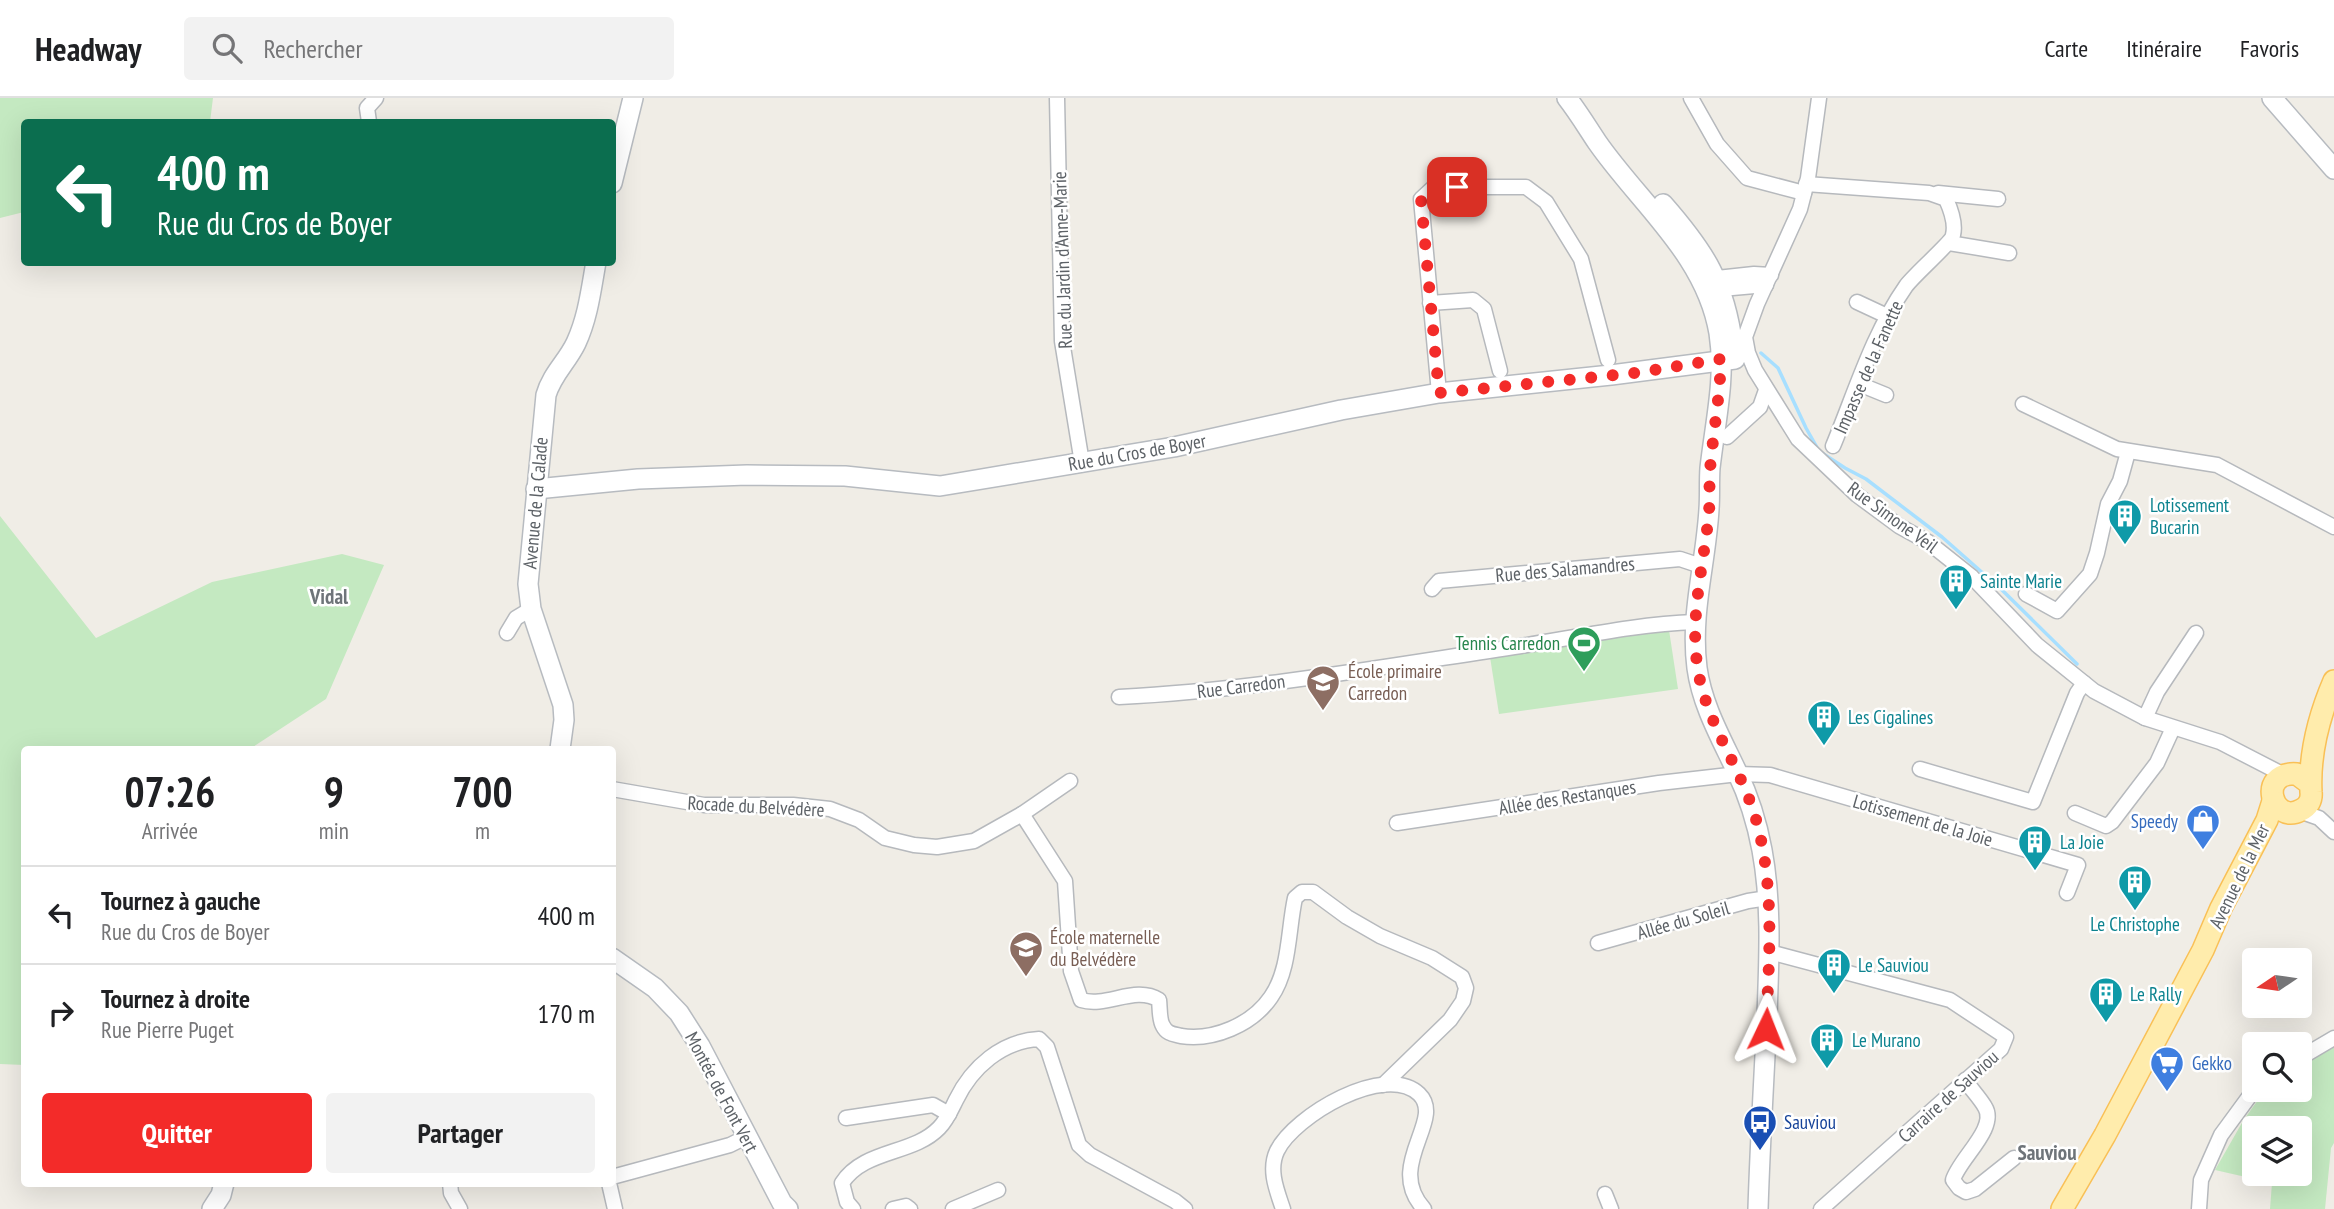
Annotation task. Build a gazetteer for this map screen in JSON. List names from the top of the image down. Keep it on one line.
{"streets":{"main road":["Avenue de la Mer"],"street":["Rue du Jardin d'Anne-Marie","Impasse de la Fanette","Rue du Cros de Boyer","Avenue de la Calade","Rue Simone Veil","Rue des Salamandres","Rue Carredon","Allée des Restanques","Rocade du Belvédère","Lotissement de la Joie","Allée du Soleil","Montée de Font Vert","Carraire de Sauviou"]},"crossings":[["Rue du Jardin d'Anne-Marie","Rue du Cros de Boyer"],["Rue du Cros de Boyer","Avenue de la Calade"],["Allée des Restanques","Lotissement de la Joie"]],"districts":["Vidal","Sauviou"],"places":{"building":["Lotissement Bucarin","Sainte Marie","Les Cigalines","La Joie","Le Christophe","Le Sauviou","Le Rally","Le Murano"],"sports":["Tennis Carredon"],"school or university":["École primaire Carredon","École maternelle du Belvédère"],"shop":["Speedy"],"supermarket":["Gekko"],"bus stop":["Sauviou"]},"north":"left","page":{"header":"Headway","search":"Rechercher","nav":["Carte","Itinéraire","Favoris"],"turn":["400 m","Rue du Cros de Boyer"],"eta":["07:26","Arrivée","9","min","700","m"],"list":[{"name":"Tournez à gauche","note":"Rue du Cros de Boyer","value":"400 m"},{"name":"Tournez à droite","note":"Rue Pierre Puget","value":"170 m"}],"buttons":["Quitter","Partager"]}}
